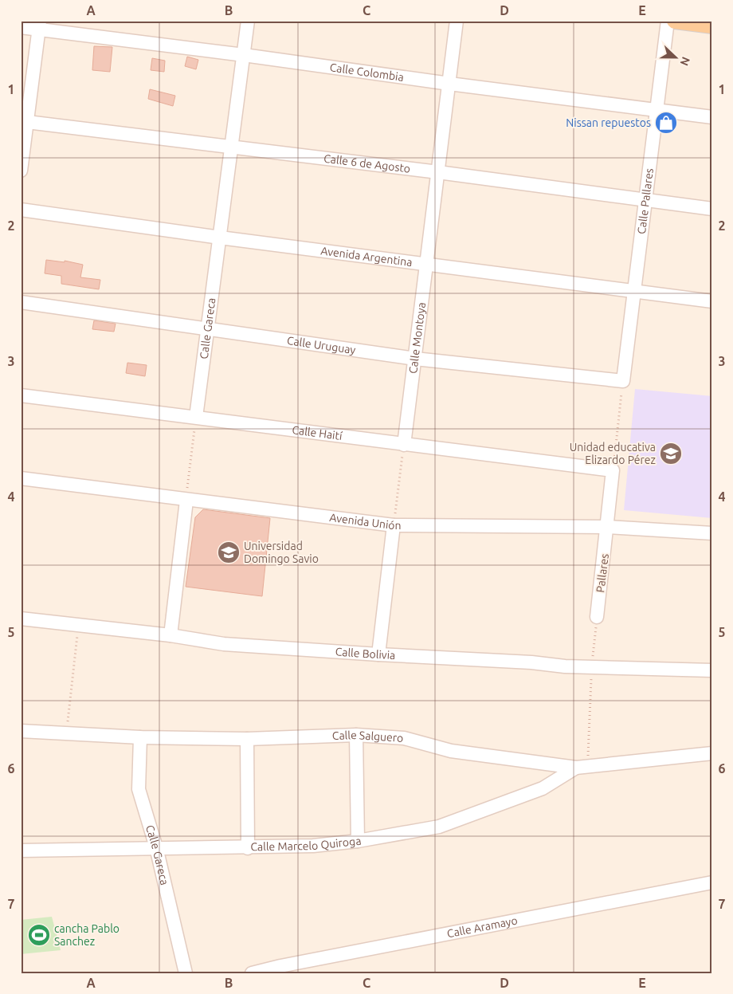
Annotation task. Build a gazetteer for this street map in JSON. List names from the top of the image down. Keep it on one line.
{"streets":{"street":["Calle Colombia","Calle 6 de Agosto","Calle Pallares","Avenida Argentina","Calle Gareca","Calle Montoya","Calle Uruguay","Calle Haití","Avenida Unión","Pallares","Calle Bolivia","Calle Salguero","Calle Marcelo Quiroga","Calle Aramayo"]},"crossings":[["Calle Colombia","Calle Pallares"],["Calle Colombia","Calle Gareca"],["Calle Colombia","Calle Montoya"],["Calle 6 de Agosto","Calle Pallares"],["Calle 6 de Agosto","Calle Gareca"],["Calle 6 de Agosto","Calle Montoya"],["Calle Pallares","Avenida Argentina"],["Calle Pallares","Calle Uruguay"],["Avenida Argentina","Calle Gareca"],["Avenida Argentina","Calle Montoya"],["Calle Gareca","Calle Uruguay"],["Calle Gareca","Calle Haití"],["Calle Gareca","Calle Salguero"],["Calle Gareca","Calle Marcelo Quiroga"],["Calle Montoya","Calle Uruguay"],["Calle Montoya","Calle Haití"],["Calle Haití","Pallares"],["Avenida Unión","Pallares"],["Calle Salguero","Calle Marcelo Quiroga"]],"places":{"shop":["Nissan repuestos"],"school or university":["Unidad educativa Elizardo Pérez","Universidad Domingo Savio"],"sports":["cancha Pablo Sanchez"]},"north":"right","grid":{"columns":["A","B","C","D","E"],"rows":["1","2","3","4","5","6","7"]}}
